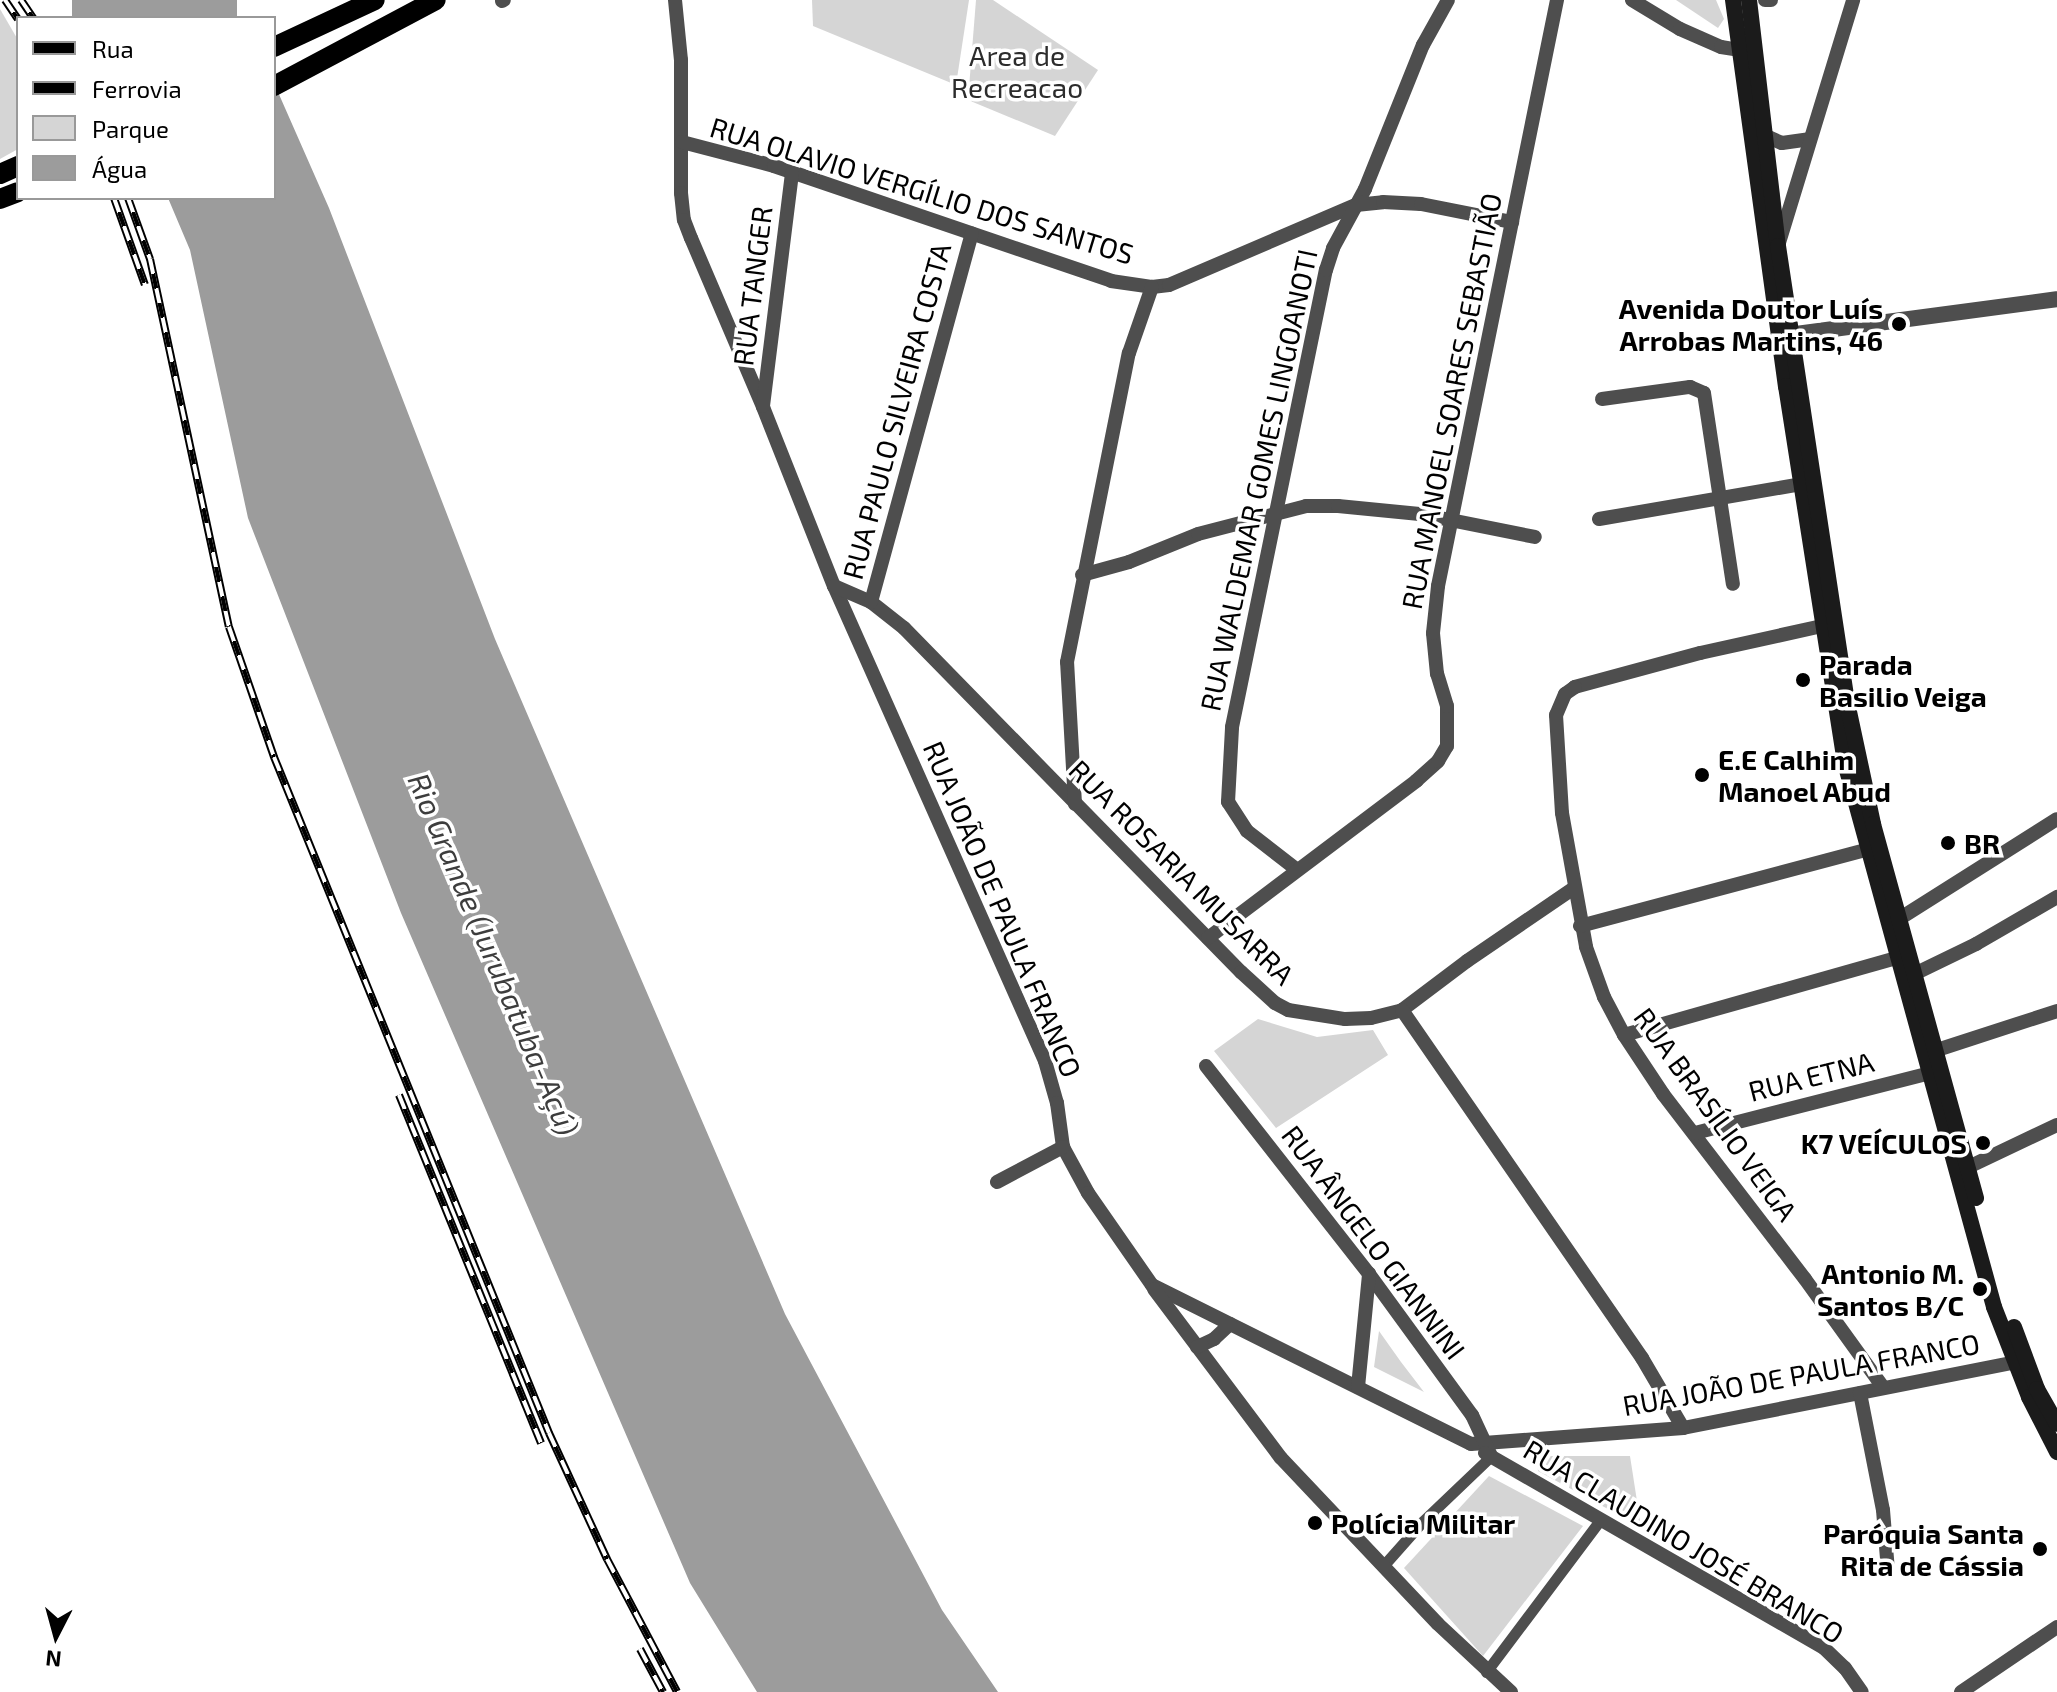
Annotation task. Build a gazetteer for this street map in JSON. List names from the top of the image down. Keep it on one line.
{"streets":{"street":["RUA OLAVIO VERGÍLIO DOS SANTOS","RUA TANGER","RUA MANOEL SOARES SEBASTIÃO","RUA PAULO SILVEIRA COSTA","RUA WALDEMAR GOMES LINGOANOTI","RUA ROSARIA MUSARRA","RUA JOÃO DE PAULA FRANCO","RUA ETNA","RUA BRASÍLIO VEIGA","RUA ÂNGELO GIANNINI","RUA CLAUDINO JOSÉ BRANCO"]},"crossings":[["RUA OLAVIO VERGÍLIO DOS SANTOS","RUA TANGER"],["RUA OLAVIO VERGÍLIO DOS SANTOS","RUA MANOEL SOARES SEBASTIÃO"],["RUA OLAVIO VERGÍLIO DOS SANTOS","RUA PAULO SILVEIRA COSTA"],["RUA OLAVIO VERGÍLIO DOS SANTOS","RUA WALDEMAR GOMES LINGOANOTI"],["RUA OLAVIO VERGÍLIO DOS SANTOS","RUA JOÃO DE PAULA FRANCO"],["RUA TANGER","RUA JOÃO DE PAULA FRANCO"],["RUA MANOEL SOARES SEBASTIÃO","RUA WALDEMAR GOMES LINGOANOTI"],["RUA MANOEL SOARES SEBASTIÃO","RUA ROSARIA MUSARRA"],["RUA PAULO SILVEIRA COSTA","RUA ROSARIA MUSARRA"],["RUA ROSARIA MUSARRA","RUA JOÃO DE PAULA FRANCO"],["RUA ROSARIA MUSARRA","RUA BRASÍLIO VEIGA"],["RUA JOÃO DE PAULA FRANCO","RUA BRASÍLIO VEIGA"],["RUA JOÃO DE PAULA FRANCO","RUA ÂNGELO GIANNINI"],["RUA JOÃO DE PAULA FRANCO","RUA CLAUDINO JOSÉ BRANCO"],["RUA ETNA","RUA BRASÍLIO VEIGA"],["RUA ÂNGELO GIANNINI","RUA CLAUDINO JOSÉ BRANCO"]],"water":["Rio Grande (Jurubatuba-Açú)"],"parks":["Area de Recreacao"],"places":["Avenida Doutor Luís Arrobas Martins, 46","Parada Basilio Veiga","E.E Calhim Manoel Abud","BR","K7 VEÍCULOS","Antonio M. Santos B/C","Polícia Militar","Paróquia Santa Rita de Cássia"],"legend":["Rua","Ferrovia","Parque","Água"],"north":"bottom"}
